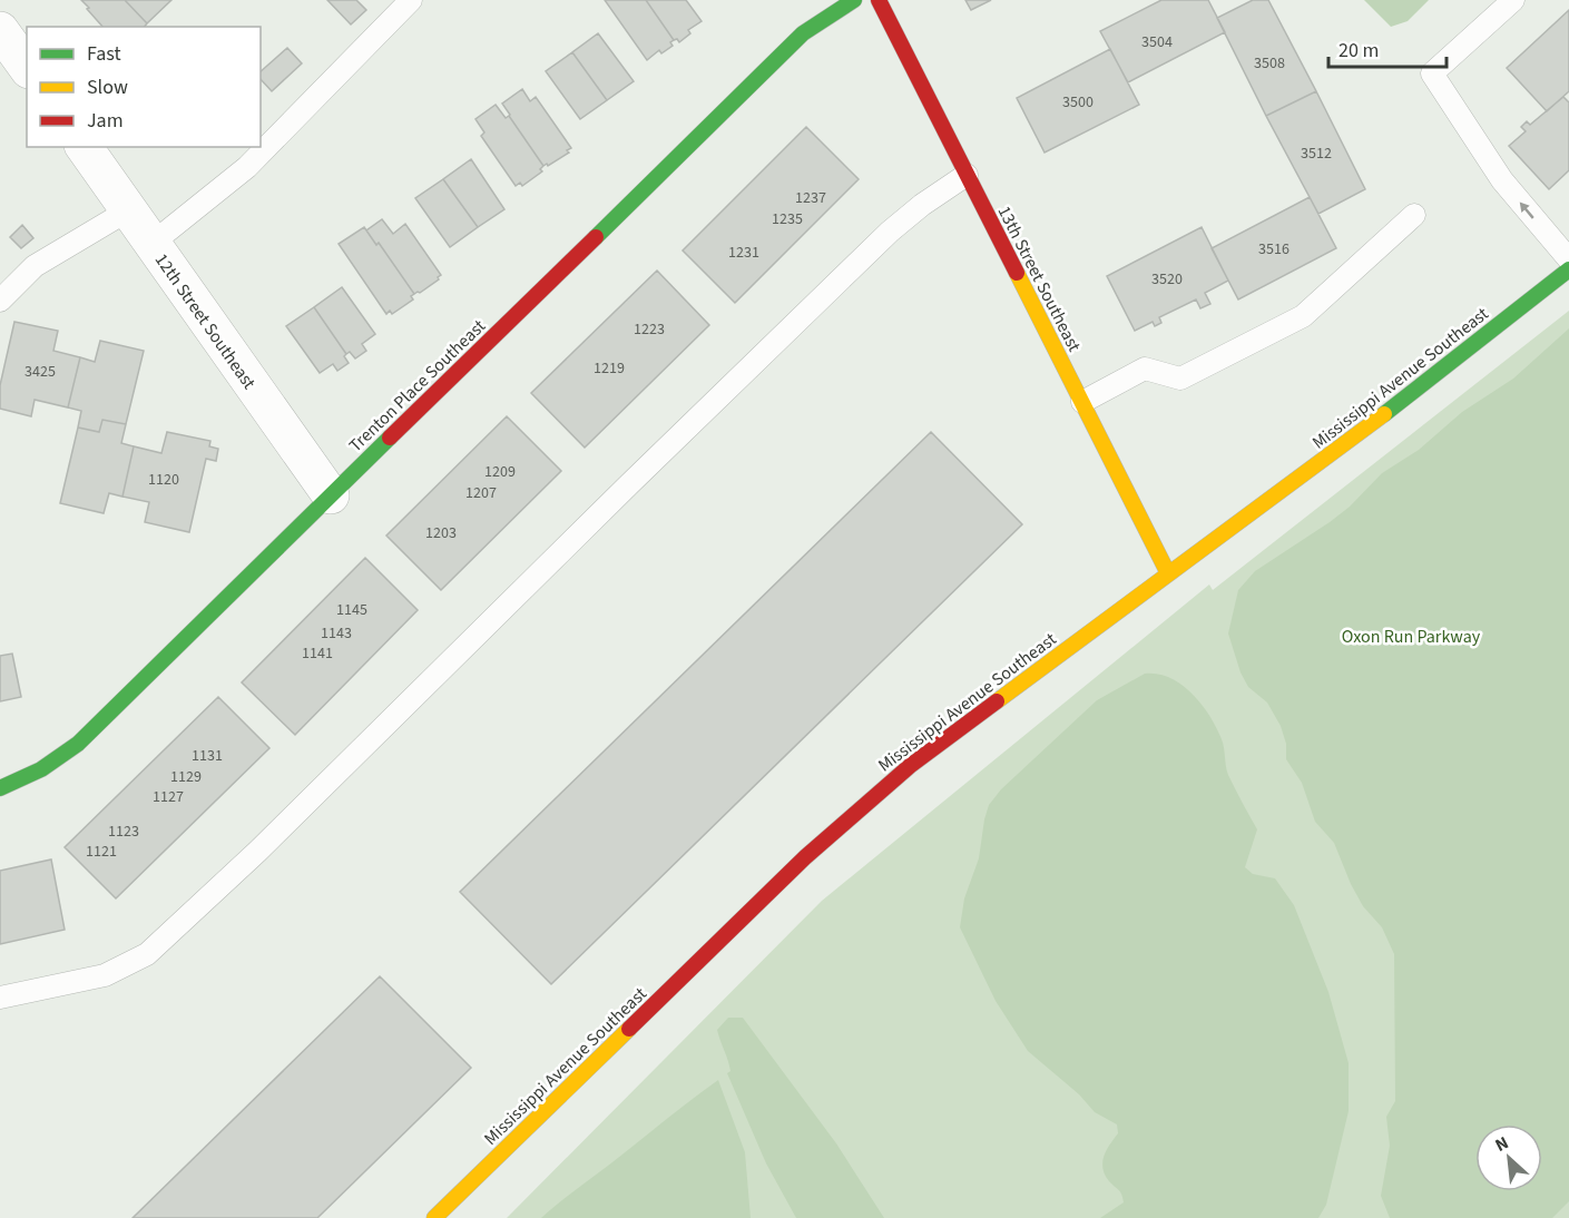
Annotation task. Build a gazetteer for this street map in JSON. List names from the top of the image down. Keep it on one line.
{"streets":{"street":["13th Street Southeast","12th Street Southeast","Mississippi Avenue Southeast","Trenton Place Southeast"]},"crossings":[["13th Street Southeast","Mississippi Avenue Southeast"],["12th Street Southeast","Trenton Place Southeast"]],"parks":["Oxon Run Parkway"],"house_numbers":["3504","3508","3500","3512","1237","1235","3516","1231","3520","1223","1219","3425","1209","1120","1207","1203","1145","1143","1141","1131","1129","1127","1123","1121"],"legend":["Fast","Slow","Jam"],"scale_bar":"20 m","north":"top left"}
